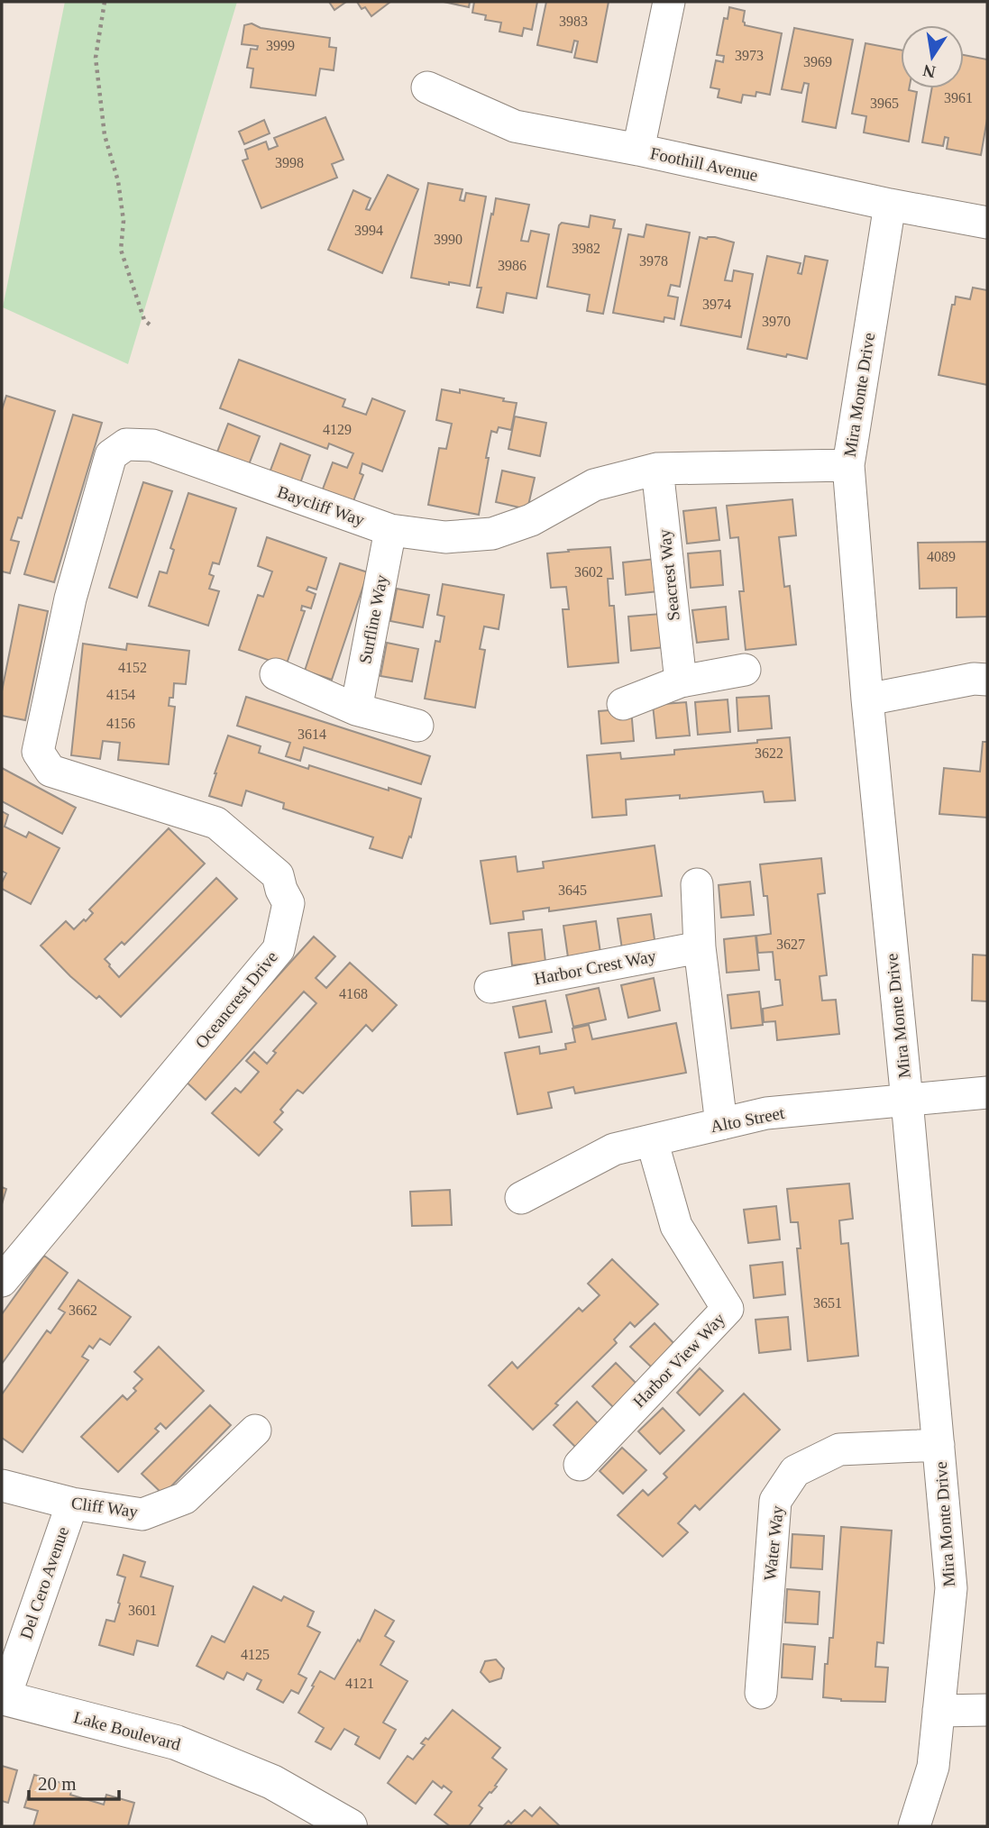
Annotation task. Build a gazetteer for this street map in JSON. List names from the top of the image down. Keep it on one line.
{"streets":{"main road":["Lake Boulevard"],"street":["Foothill Avenue","Mira Monte Drive","Baycliff Way","Seacrest Way","Surfline Way","Harbor Crest Way","Oceancrest Drive","Alto Street","Harbor View Way","Cliff Way","Water Way","Del Cero Avenue"]},"crossings":[["Foothill Avenue","Mira Monte Drive"],["Mira Monte Drive","Baycliff Way"],["Mira Monte Drive","Alto Street"],["Mira Monte Drive","Water Way"],["Baycliff Way","Seacrest Way"],["Baycliff Way","Surfline Way"],["Baycliff Way","Oceancrest Drive"],["Alto Street","Harbor View Way"],["Cliff Way","Del Cero Avenue"],["Del Cero Avenue","Lake Boulevard"]],"house_numbers":["3983","3999","3973","3969","3961","3965","3998","3994","3990","3982","3978","3986","3974","3970","4129","4089","3602","4152","4154","4156","3614","3622","3645","3627","4168","3651","3662","3601","4125","4121"],"scale_bar":"20 m","north":"bottom"}
